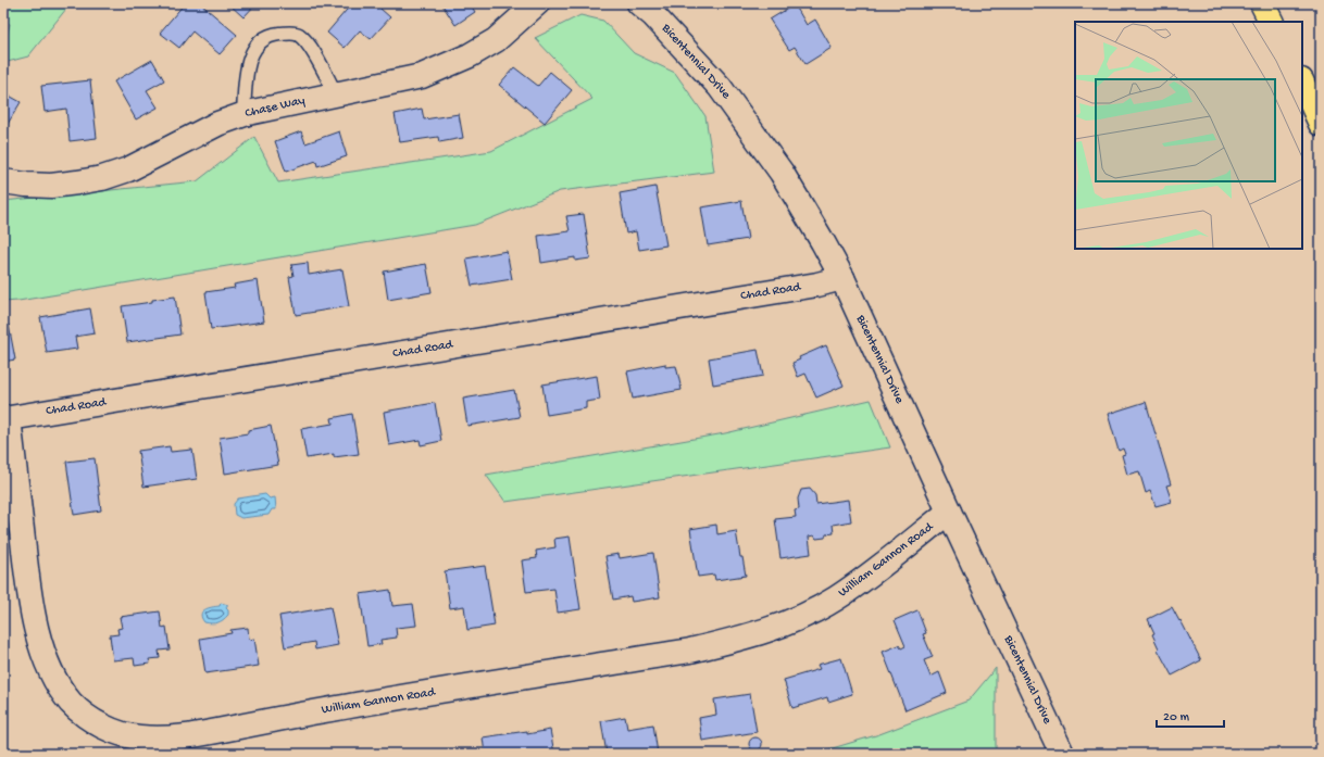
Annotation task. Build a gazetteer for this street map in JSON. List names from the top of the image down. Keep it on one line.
{"streets":{"street":["Bicentennial Drive","Chase Way","Chad Road","William Gannon Road"]},"crossings":[["Bicentennial Drive","Chad Road"],["Bicentennial Drive","William Gannon Road"],["Chad Road","William Gannon Road"]],"scale_bar":"20 m"}
